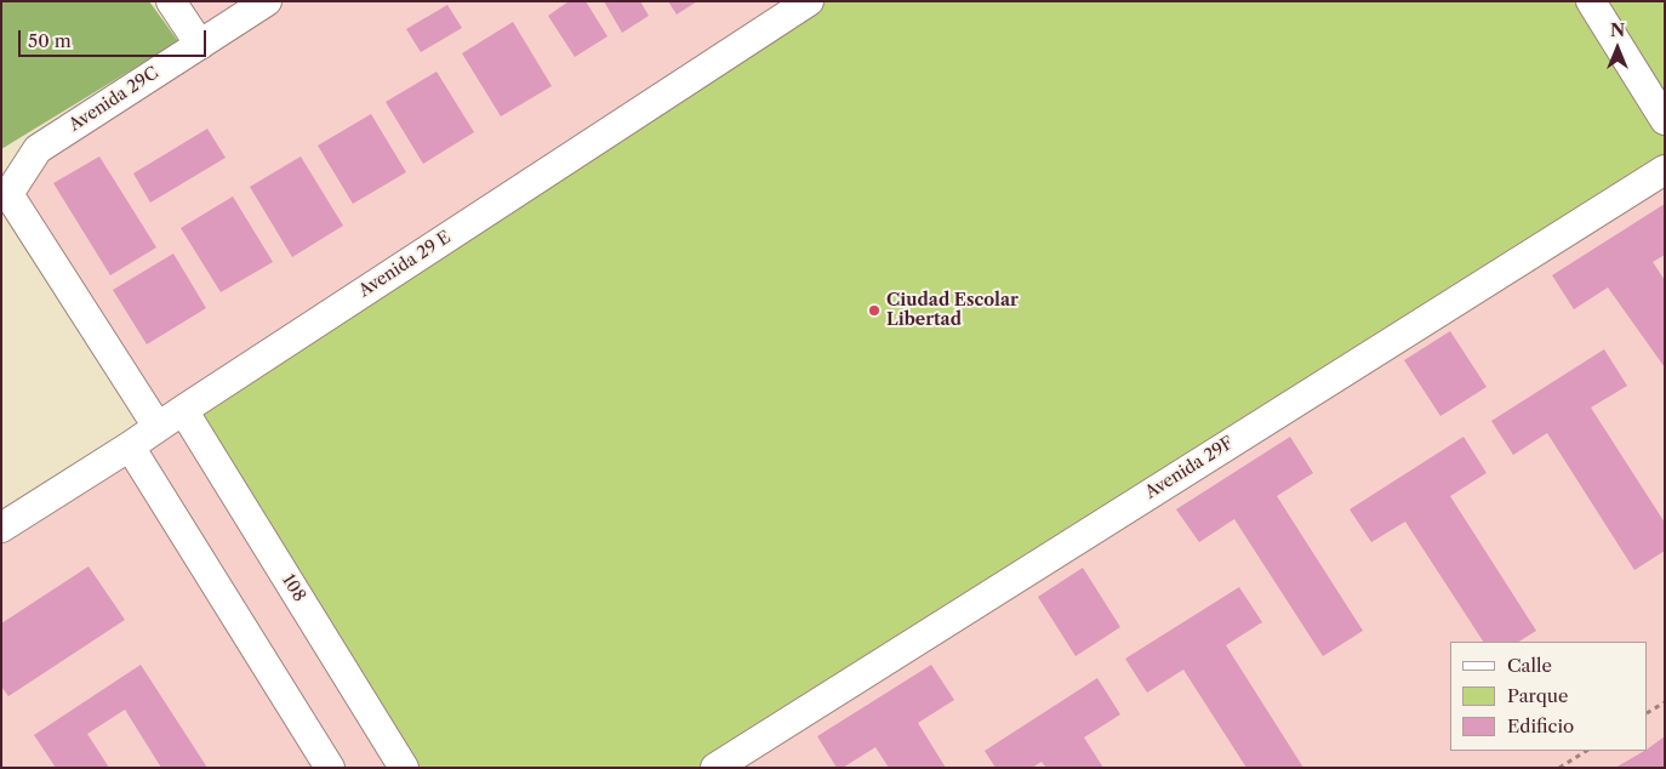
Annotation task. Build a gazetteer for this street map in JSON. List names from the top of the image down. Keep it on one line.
{"streets":{"street":["Avenida 29C","Avenida 29 E","Avenida 29F","108"]},"crossings":[["Avenida 29C","Avenida 29 E"],["Avenida 29 E","108"]],"places":["Ciudad Escolar Libertad"],"legend":["Calle","Parque","Edificio"],"scale_bar":"50 m","north":"top"}
